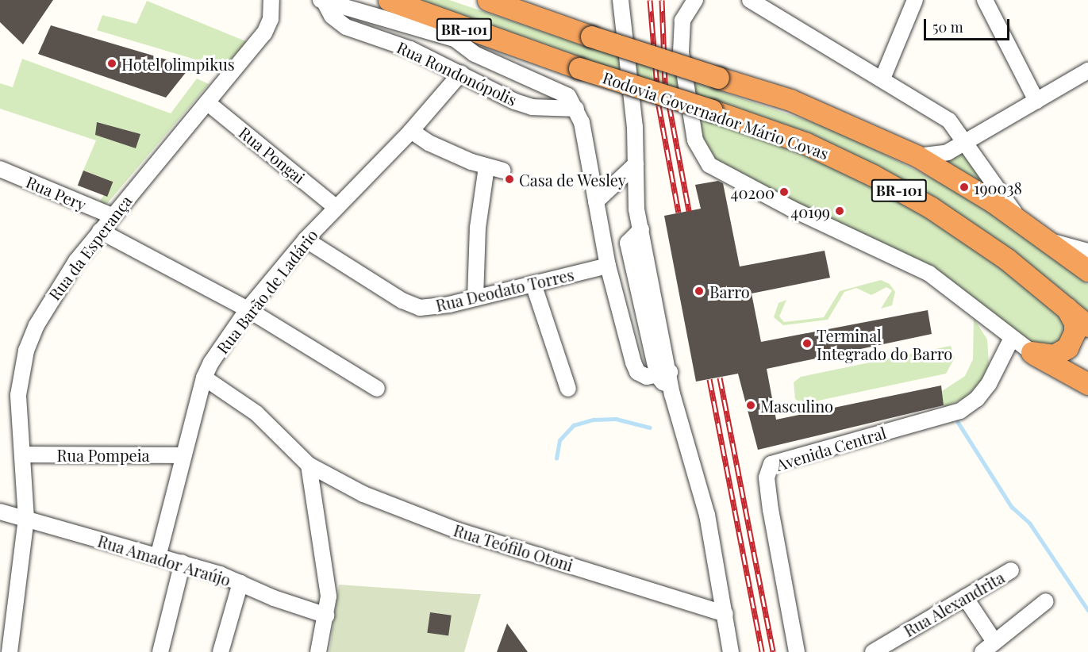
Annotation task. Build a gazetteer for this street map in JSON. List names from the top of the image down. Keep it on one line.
{"streets":{"highway":["BR-101","Rodovia Governador Mário Covas"],"street":["Rua Rondonópolis","Rua Pongai","Rua Pery","Rua da Esperança","Rua Deodato Torres","Rua Barão de Ladário","Avenida Central","Rua Pompeia","Rua Teófilo Otoni","Rua Amador Araújo","Rua Alexandrita"]},"crossings":[["Rua Rondonópolis","Rua Barão de Ladário"],["Rua Pongai","Rua da Esperança"],["Rua Pongai","Rua Barão de Ladário"],["Rua Pery","Rua da Esperança"],["Rua da Esperança","Rua Pompeia"],["Rua da Esperança","Rua Amador Araújo"],["Rua Deodato Torres","Rua Barão de Ladário"],["Rua Barão de Ladário","Rua Pompeia"],["Rua Barão de Ladário","Rua Teófilo Otoni"],["Rua Barão de Ladário","Rua Amador Araújo"]],"places":["Hotel olimpikus","Casa de Wesley","190038","40200","40199","Barro","Terminal Integrado do Barro","Masculino"],"scale_bar":"50 m"}
